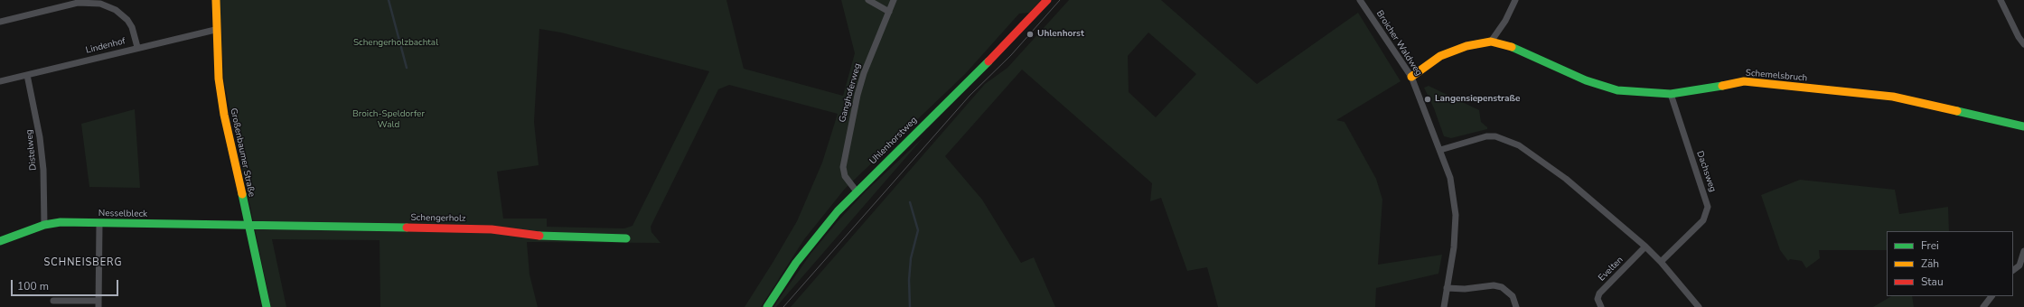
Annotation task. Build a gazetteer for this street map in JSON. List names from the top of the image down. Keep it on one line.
{"streets":{"street":["Broicher Waldweg","Lindenhof","Schemelsbruch","Ganghoferweg","Uhlenhorstweg","Distelweg","Großenbaumer Straße","Dachsweg","Nesselbleck","Schengerholz","Evelten"]},"crossings":[["Lindenhof","Distelweg"],["Lindenhof","Großenbaumer Straße"],["Schemelsbruch","Dachsweg"],["Ganghoferweg","Uhlenhorstweg"],["Distelweg","Nesselbleck"],["Großenbaumer Straße","Nesselbleck"],["Großenbaumer Straße","Schengerholz"],["Nesselbleck","Schengerholz"]],"districts":["SCHNEISBERG"],"parks":["Schengerholzbachtal","Broich-Speldorfer Wald"],"places":["Uhlenhorst","Langensiepenstraße"],"legend":["Frei","Zäh","Stau"],"scale_bar":"100 m"}
